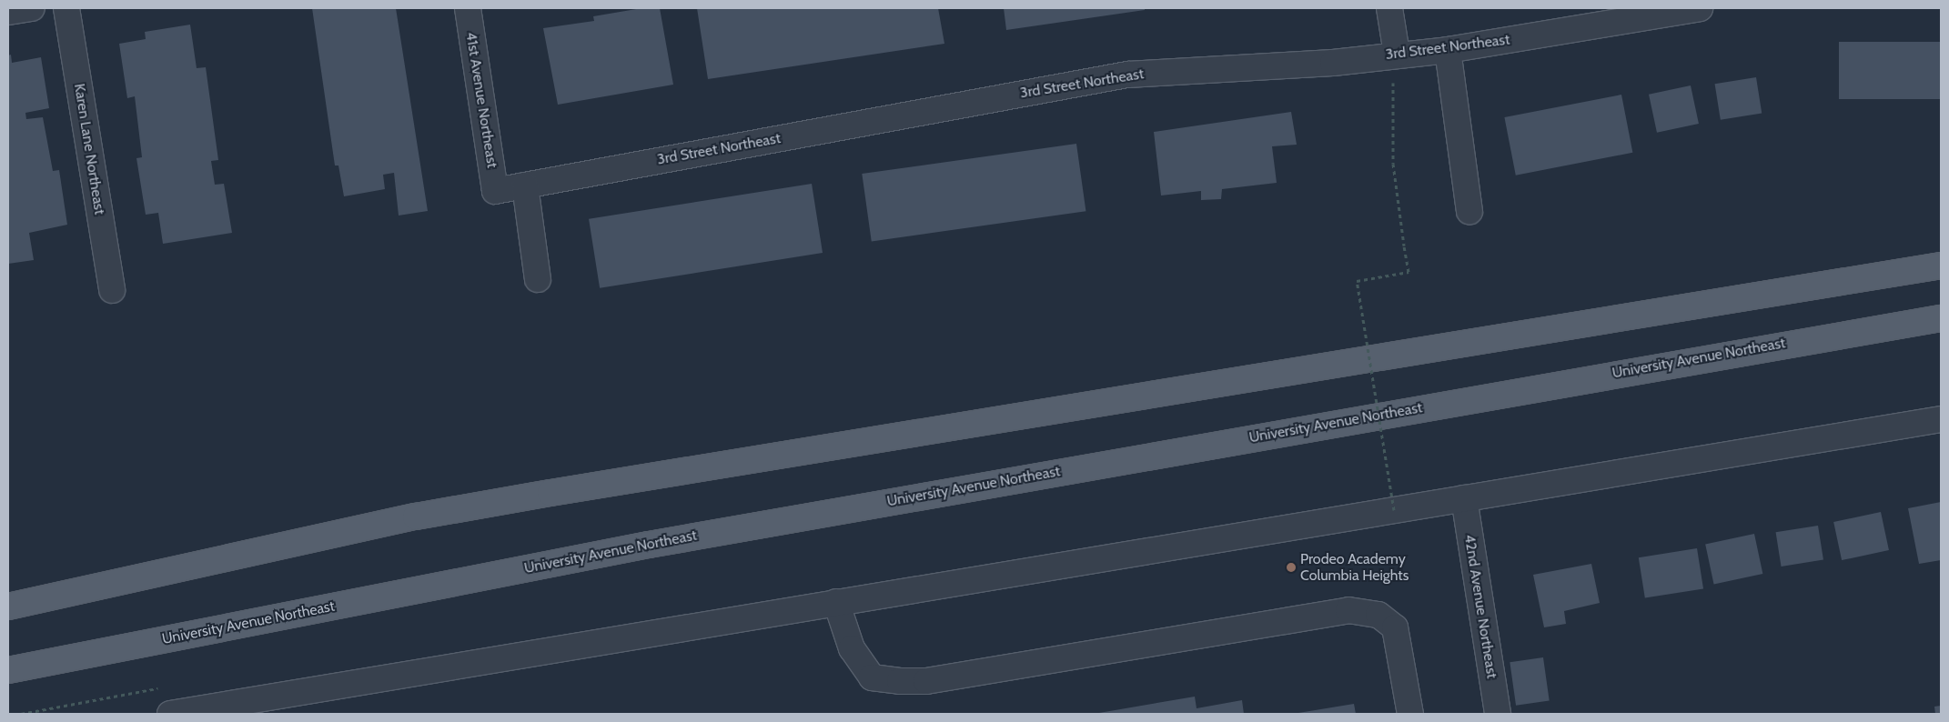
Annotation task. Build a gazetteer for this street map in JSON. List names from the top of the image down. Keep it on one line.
{"streets":{"main road":["University Avenue Northeast"],"street":["3rd Street Northeast","41st Avenue Northeast","Karen Lane Northeast","42nd Avenue Northeast"]},"crossings":[["3rd Street Northeast","41st Avenue Northeast"]],"places":["Prodeo Academy Columbia Heights"]}
